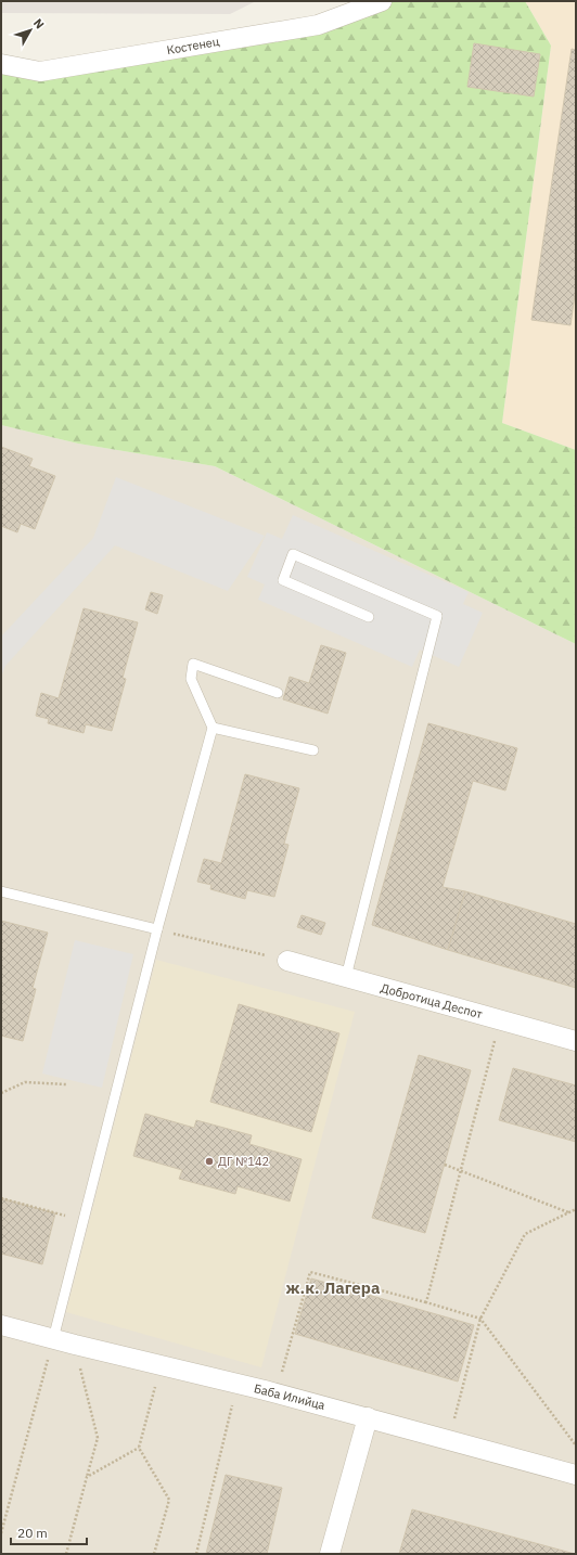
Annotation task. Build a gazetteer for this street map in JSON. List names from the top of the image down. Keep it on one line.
{"streets":{"street":["Костенец","Добротица Деспот","Баба Илийца"]},"districts":["ж.к. Лагера"],"places":["ДГ №142"],"scale_bar":"20 m","north":"top right"}
